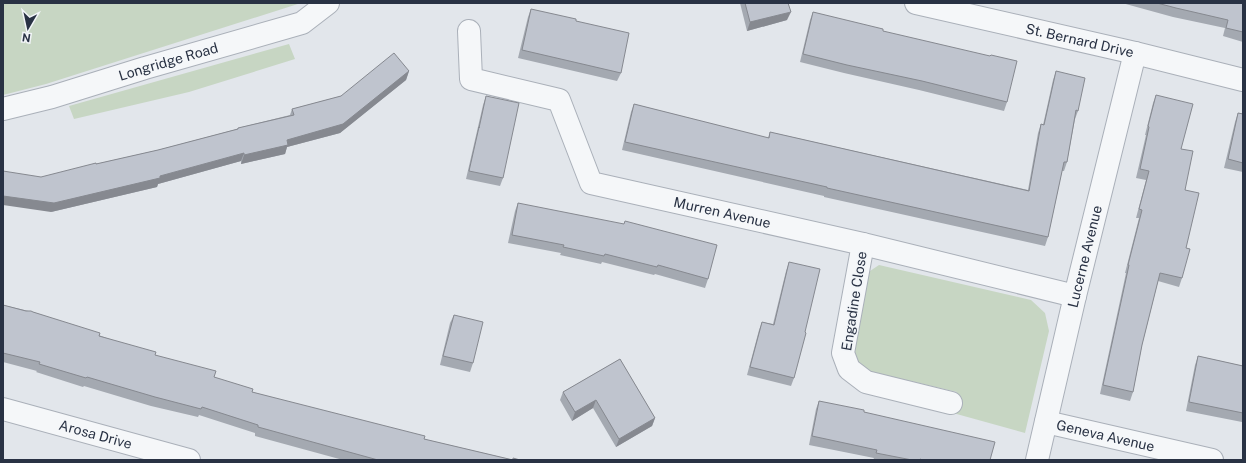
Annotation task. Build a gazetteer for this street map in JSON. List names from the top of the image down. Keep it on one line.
{"streets":{"street":["St. Bernard Drive","Longridge Road","Murren Avenue","Lucerne Avenue","Engadine Close","Arosa Drive","Geneva Avenue"]},"crossings":[["St. Bernard Drive","Lucerne Avenue"],["Murren Avenue","Lucerne Avenue"],["Murren Avenue","Engadine Close"],["Lucerne Avenue","Geneva Avenue"]],"north":"bottom"}
